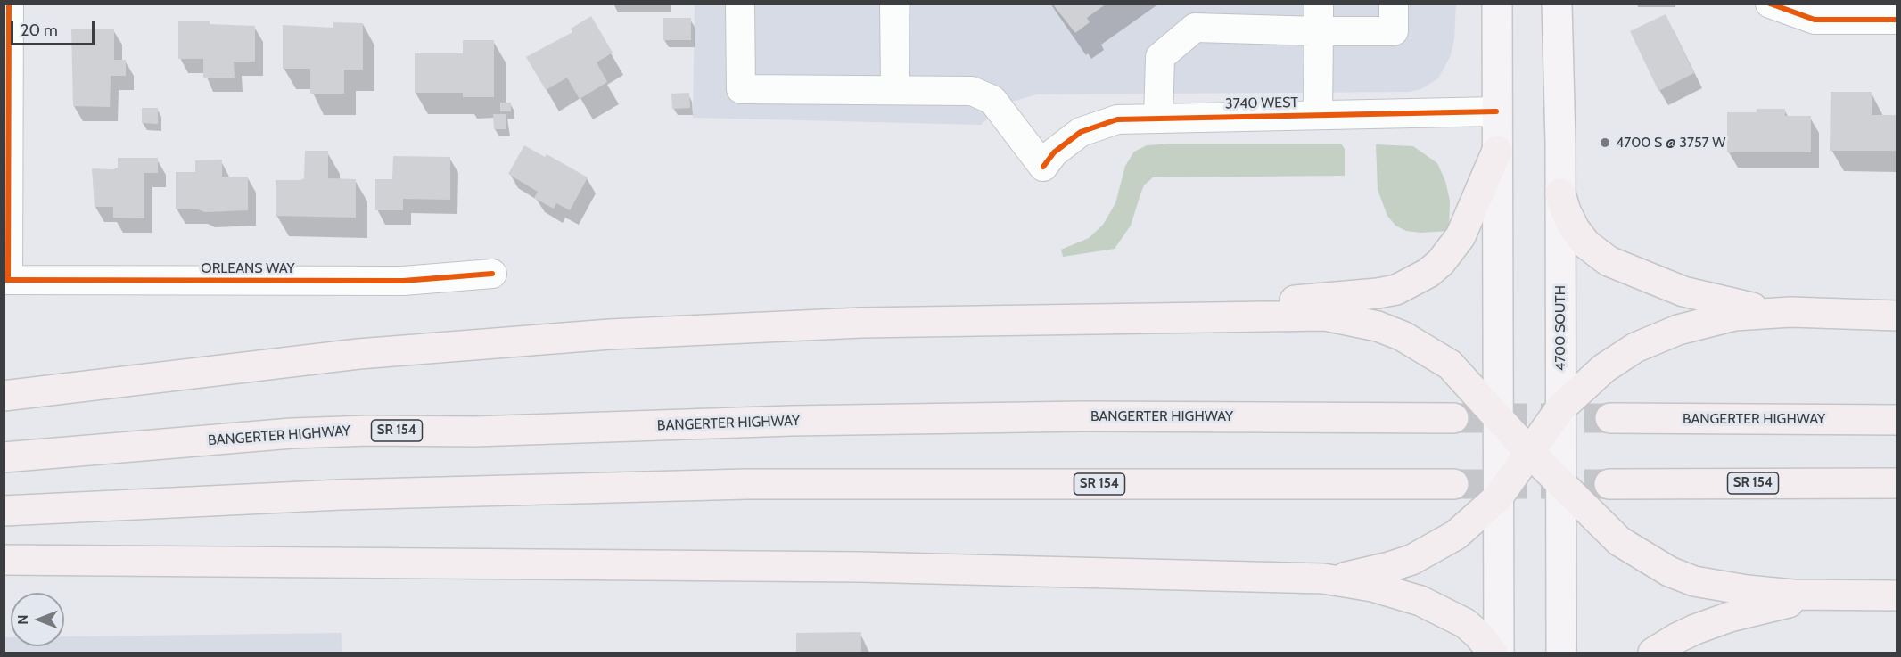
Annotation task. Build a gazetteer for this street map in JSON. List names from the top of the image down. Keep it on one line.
{"streets":{"highway":["BANGERTER HIGHWAY","SR 154"],"main road":["4700 SOUTH"],"street":["3740 WEST","ORLEANS WAY"]},"places":["4700 S @ 3757 W"],"scale_bar":"20 m","north":"left"}
